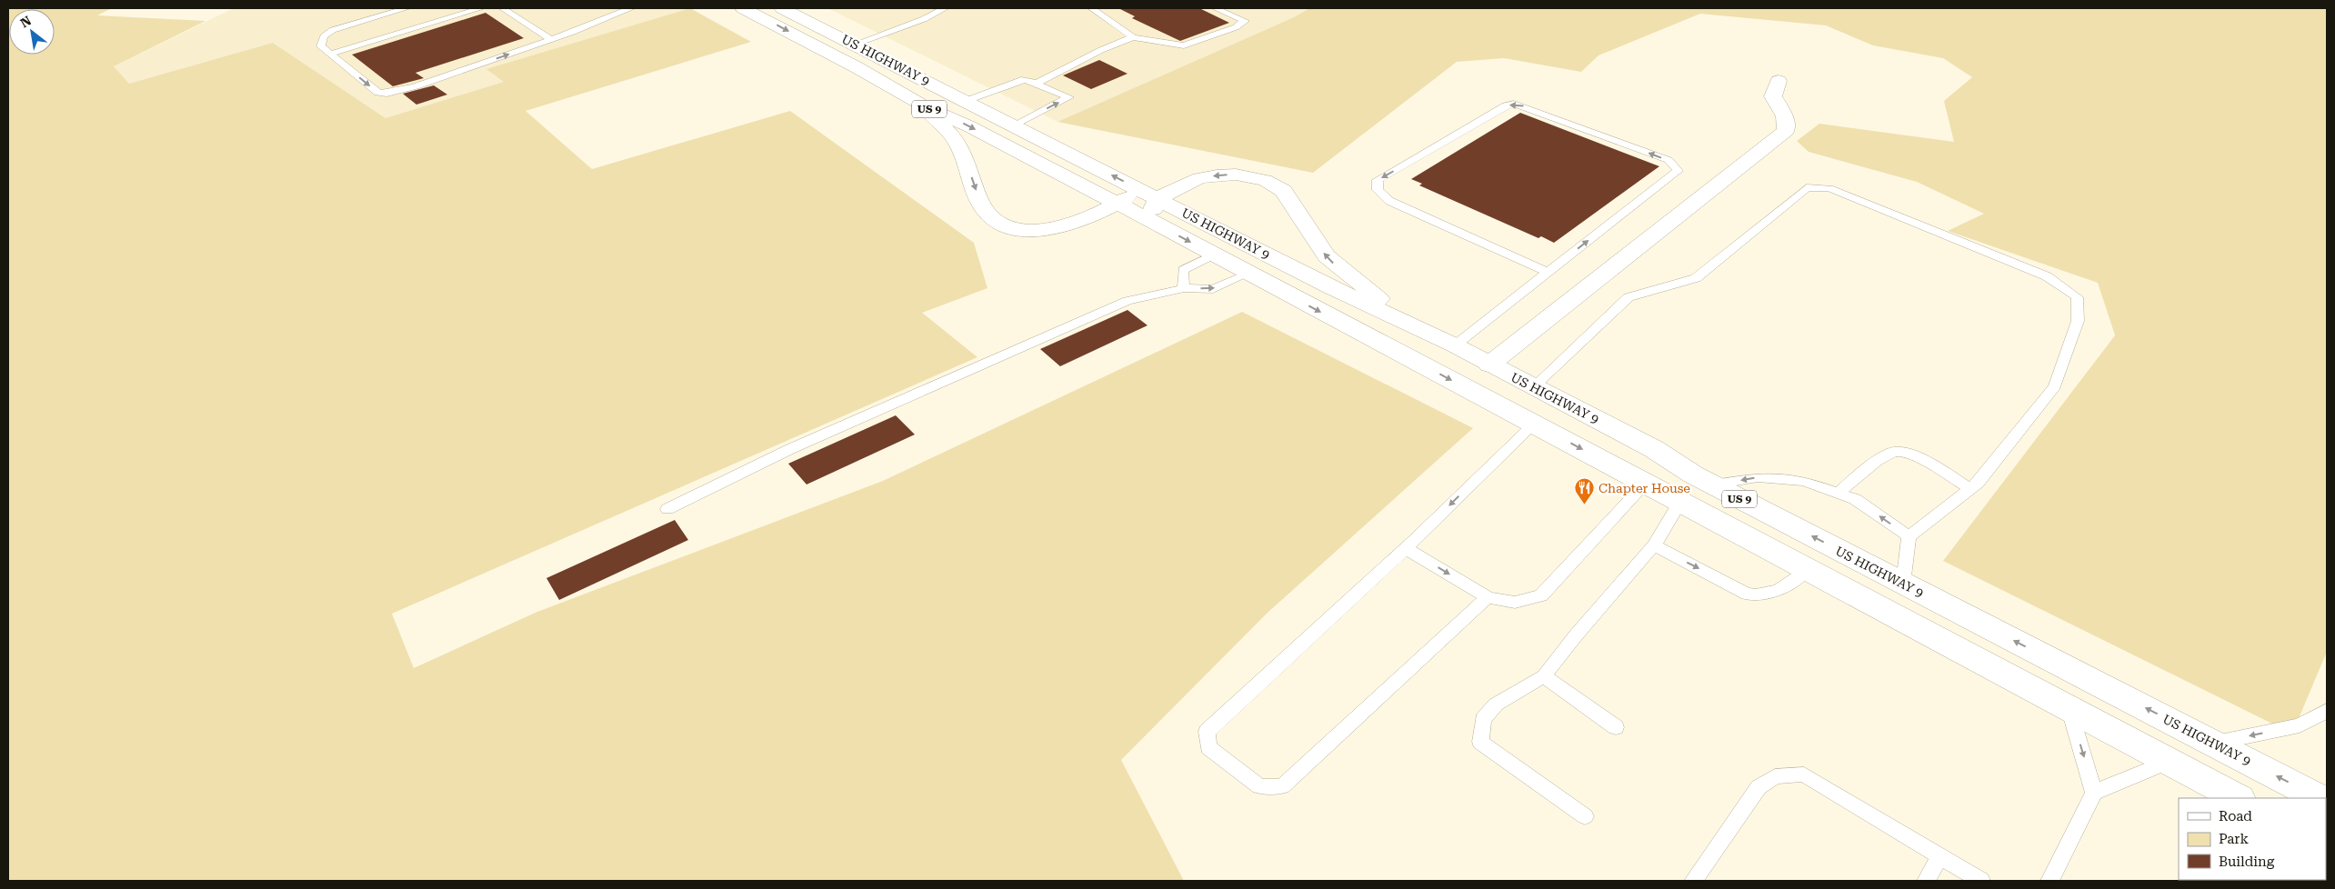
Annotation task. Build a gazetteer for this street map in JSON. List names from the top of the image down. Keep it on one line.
{"streets":{"main road":["US HIGHWAY 9","US 9"]},"places":{"restaurant":["Chapter House"]},"legend":["Road","Park","Building"],"north":"top left"}
